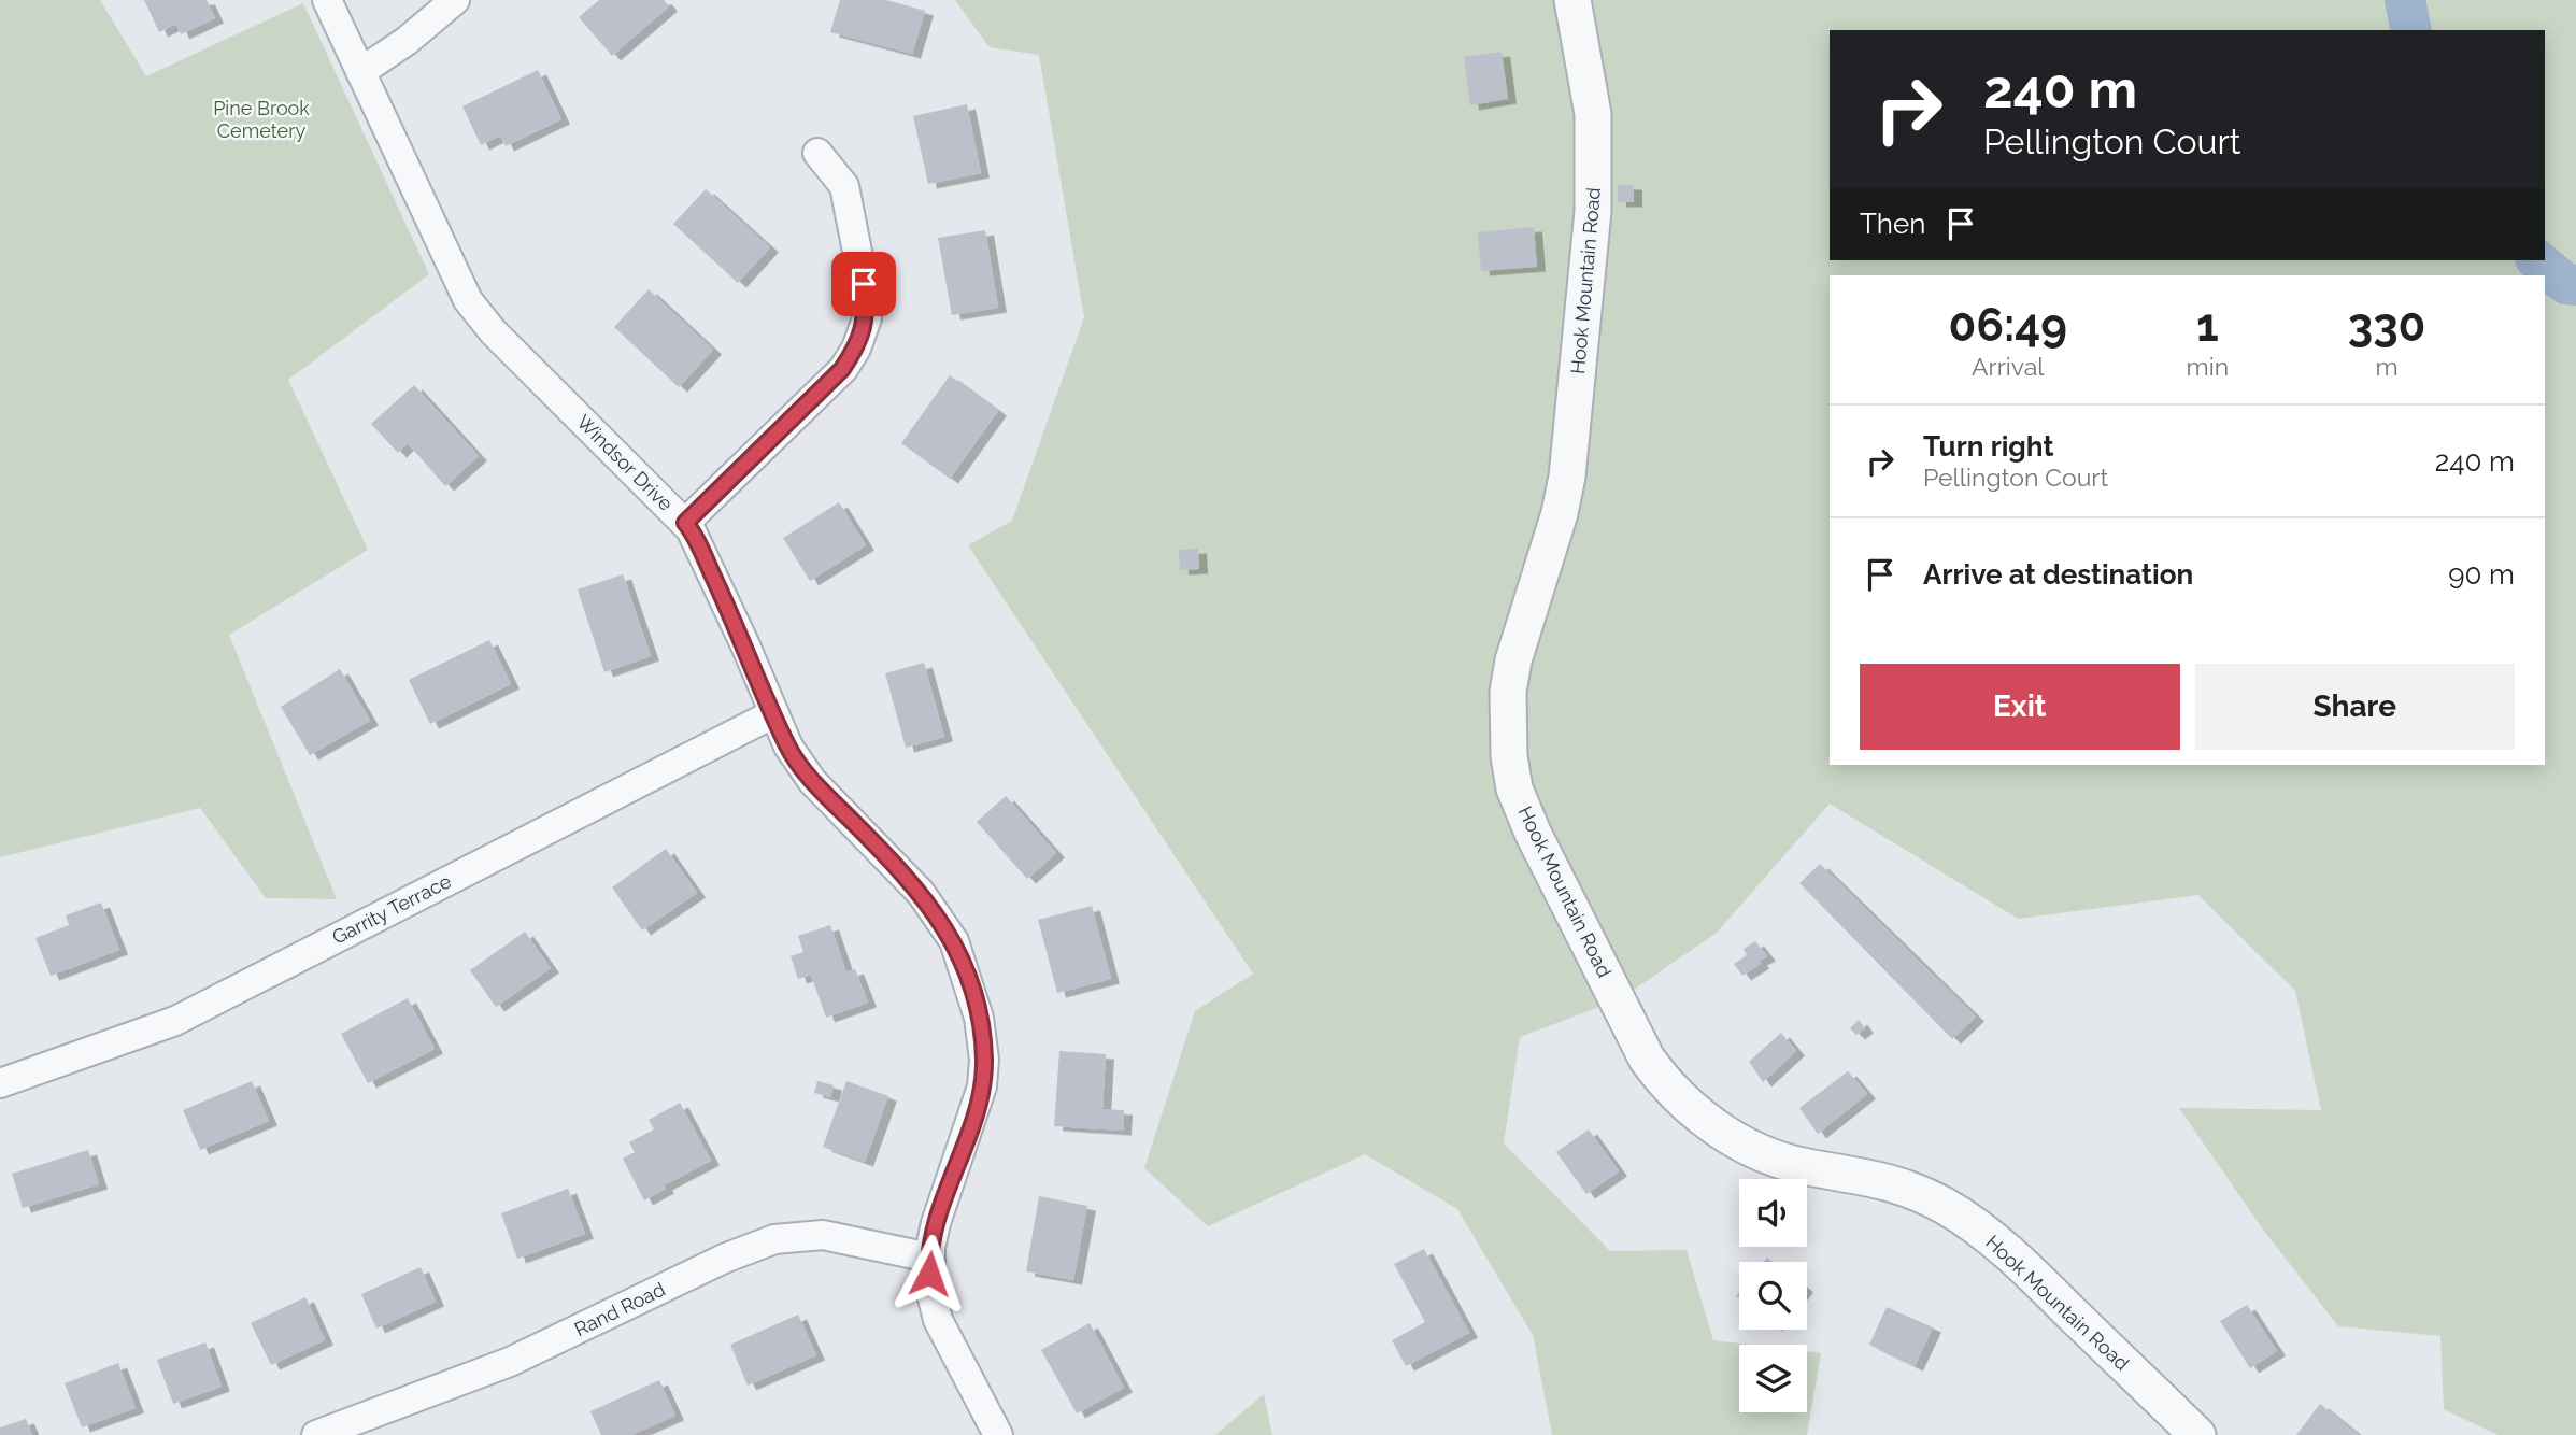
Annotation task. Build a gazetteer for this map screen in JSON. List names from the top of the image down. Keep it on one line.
{"streets":{"street":["Hook Mountain Road","Windsor Drive","Garrity Terrace","Rand Road"]},"crossings":[["Windsor Drive","Garrity Terrace"],["Windsor Drive","Rand Road"]],"parks":["Pine Brook Cemetery"],"page":{"turn":["240 m","Pellington Court"],"then":"Then","eta":["06:49","Arrival","1","min","330","m"],"list":[{"name":"Turn right","note":"Pellington Court","value":"240 m"},{"name":"Arrive at destination","value":"90 m"}],"buttons":["Exit","Share"]}}
